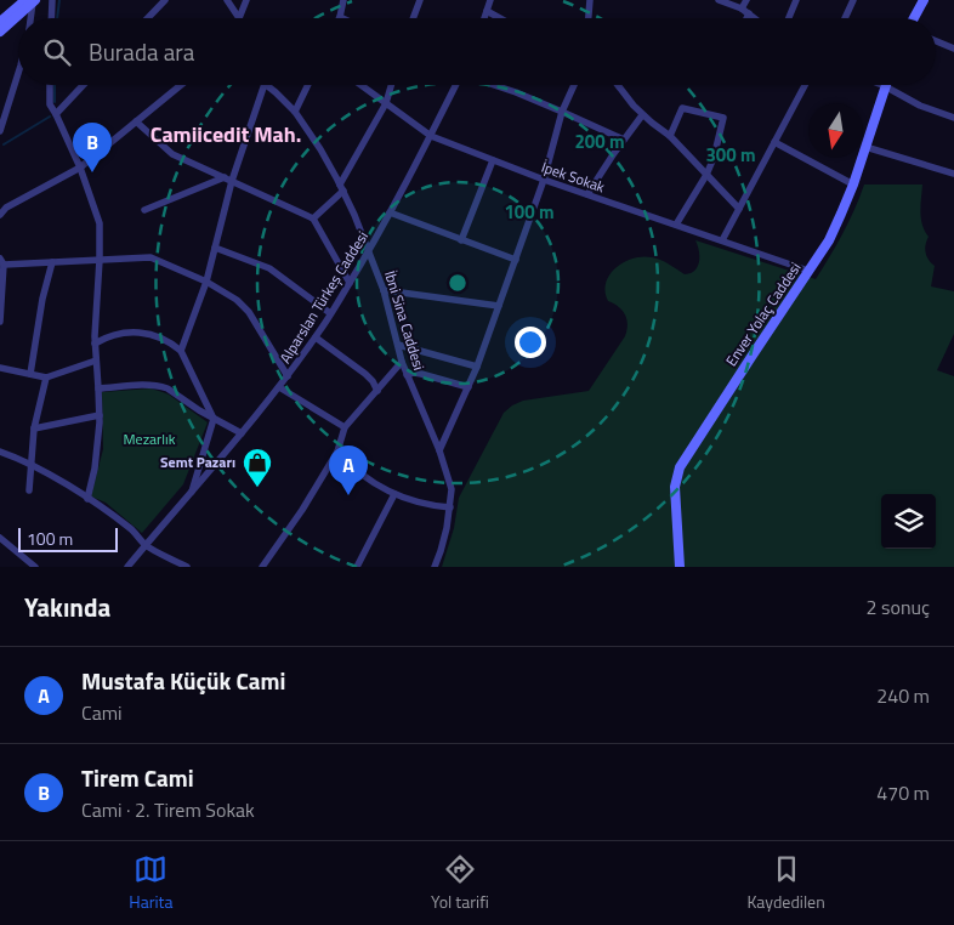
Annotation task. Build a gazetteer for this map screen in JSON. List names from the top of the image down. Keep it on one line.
{"streets":{"street":["İpek Sokak","Alparslan Türkeş Caddesi","Enver Yolaç Caddesi","İbni Sina Caddesi"]},"crossings":[["İpek Sokak","Alparslan Türkeş Caddesi"],["İpek Sokak","Enver Yolaç Caddesi"],["Alparslan Türkeş Caddesi","İbni Sina Caddesi"]],"districts":["Camiicedit Mah."],"parks":["Mezarlık"],"places":{"shop":["Semt Pazarı"]},"scale_bar":"100 m","north":"bottom","page":{"search":"Burada ara","pins":["B","A"],"scale":"100 m","heading":["Yakında","2 sonuç"],"list":[{"mark":"A","name":"Mustafa Küçük Cami","note":"Cami","value":"240 m"},{"mark":"B","name":"Tirem Cami","note":"Cami · 2. Tirem Sokak","value":"470 m"}],"nav":["Harita","Yol tarifi","Kaydedilen"]},"rings":["200 m","300 m","100 m"]}
